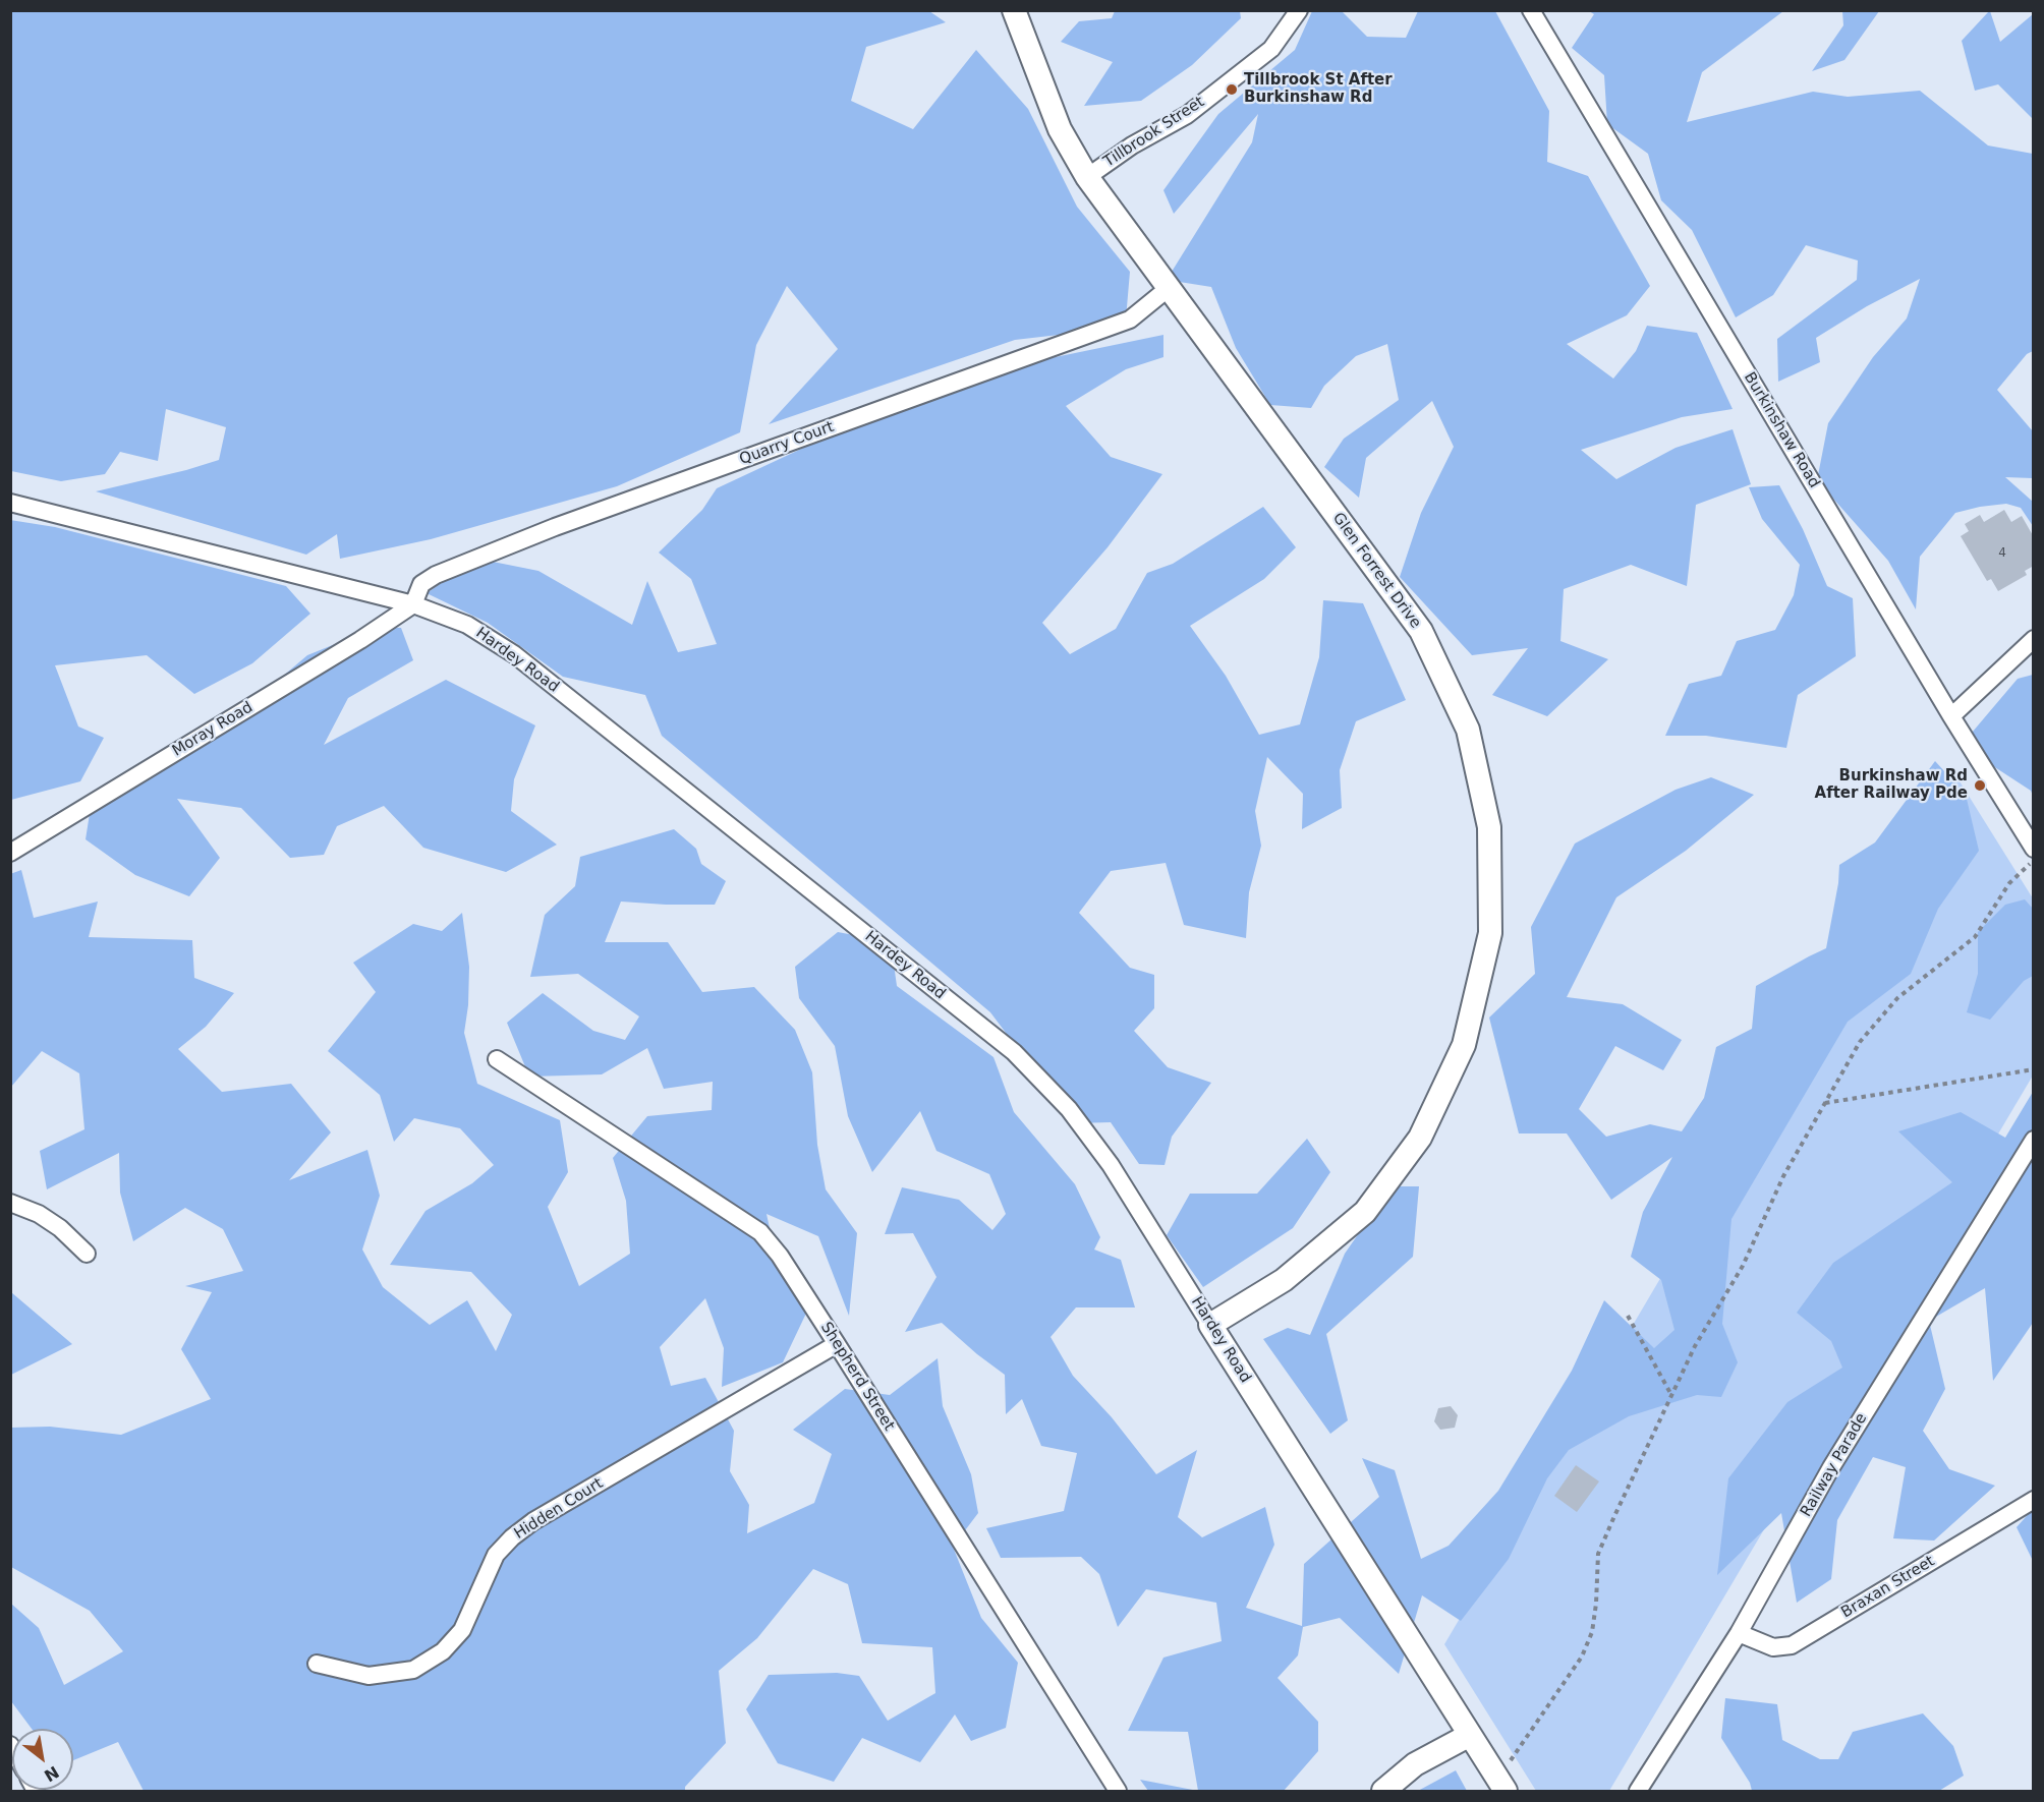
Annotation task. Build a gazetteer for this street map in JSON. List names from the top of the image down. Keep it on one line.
{"streets":{"street":["Tillbrook Street","Burkinshaw Road","Quarry Court","Glen Forrest Drive","Hardey Road","Moray Road","Shepherd Street","Railway Parade","Hidden Court","Braxan Street"]},"crossings":[["Tillbrook Street","Glen Forrest Drive"],["Quarry Court","Glen Forrest Drive"],["Quarry Court","Hardey Road"],["Quarry Court","Moray Road"],["Glen Forrest Drive","Hardey Road"],["Hardey Road","Moray Road"],["Shepherd Street","Hidden Court"],["Railway Parade","Braxan Street"]],"places":["Tillbrook St After Burkinshaw Rd","Burkinshaw Rd After Railway Pde"],"house_numbers":["4"],"north":"bottom right"}
